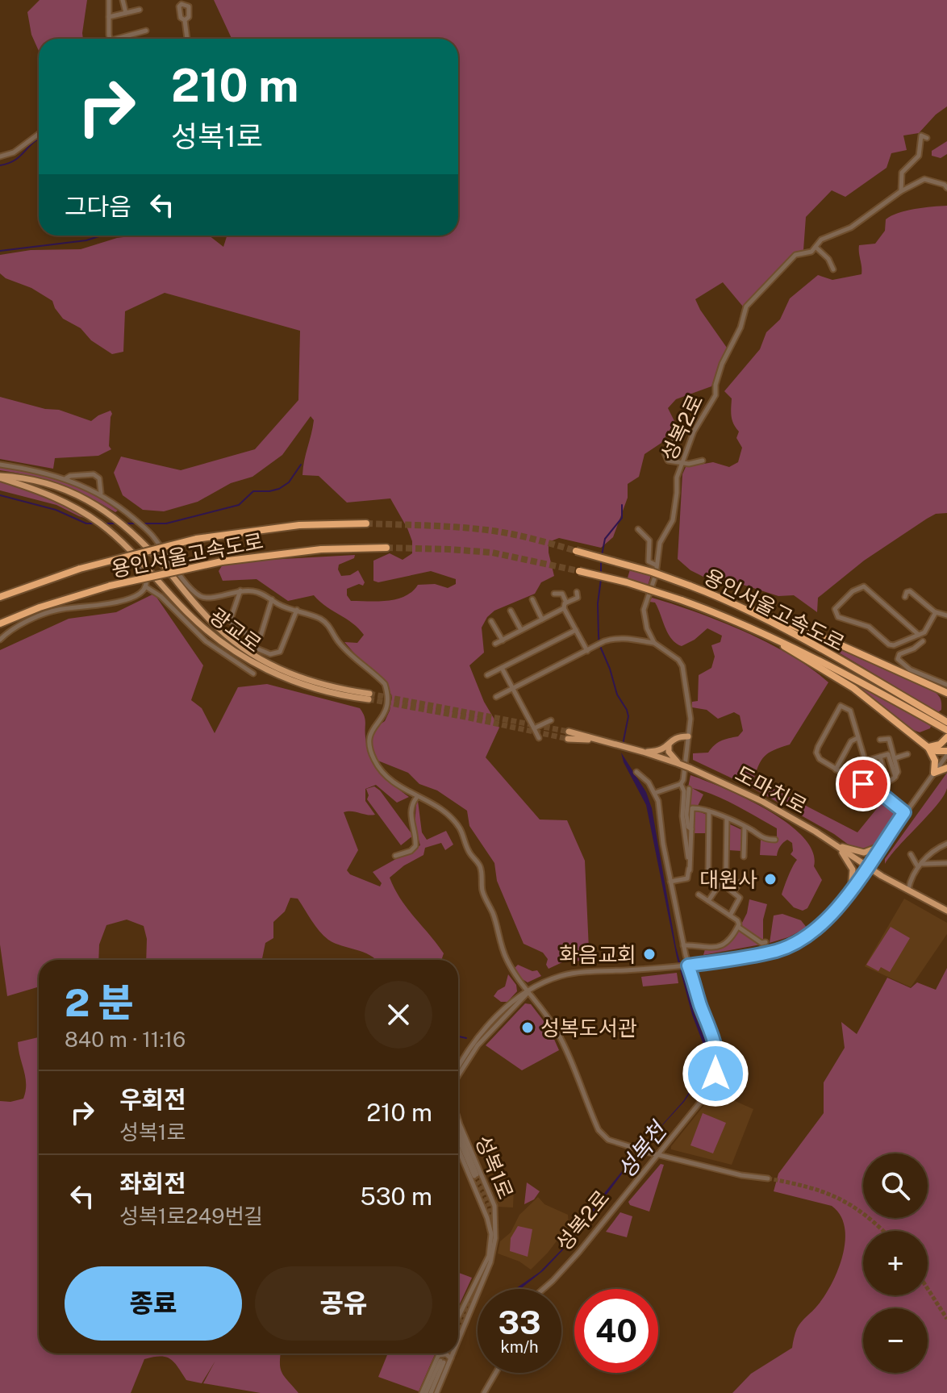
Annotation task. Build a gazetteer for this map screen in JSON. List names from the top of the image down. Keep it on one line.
{"streets":{"highway":["용인서울고속도로"],"main road":["광교로","도마치로"],"street":["성복2로","성복1로"]},"water":["성복천"],"places":["대원사","화음교회","성복도서관"],"page":{"turn":["210 m","성복1로"],"then":"그다음","heading":["2 분","840 m · 11:16"],"list":[{"name":"우회전","note":"성복1로","value":"210 m"},{"name":"좌회전","note":"성복1로249번길","value":"530 m"}],"map_buttons":["+","−"],"buttons":["종료","공유"],"speed":"33 km/h","limit":"40"}}
